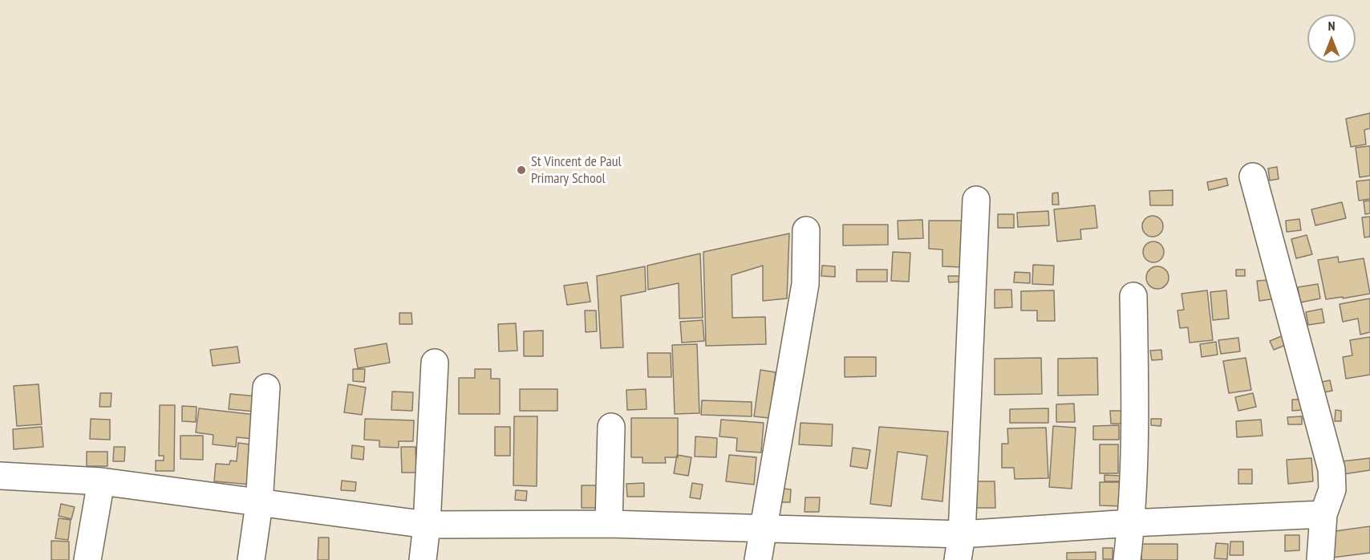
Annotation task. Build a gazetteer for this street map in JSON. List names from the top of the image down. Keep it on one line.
{"places":["St Vincent de Paul Primary School"],"north":"top"}
